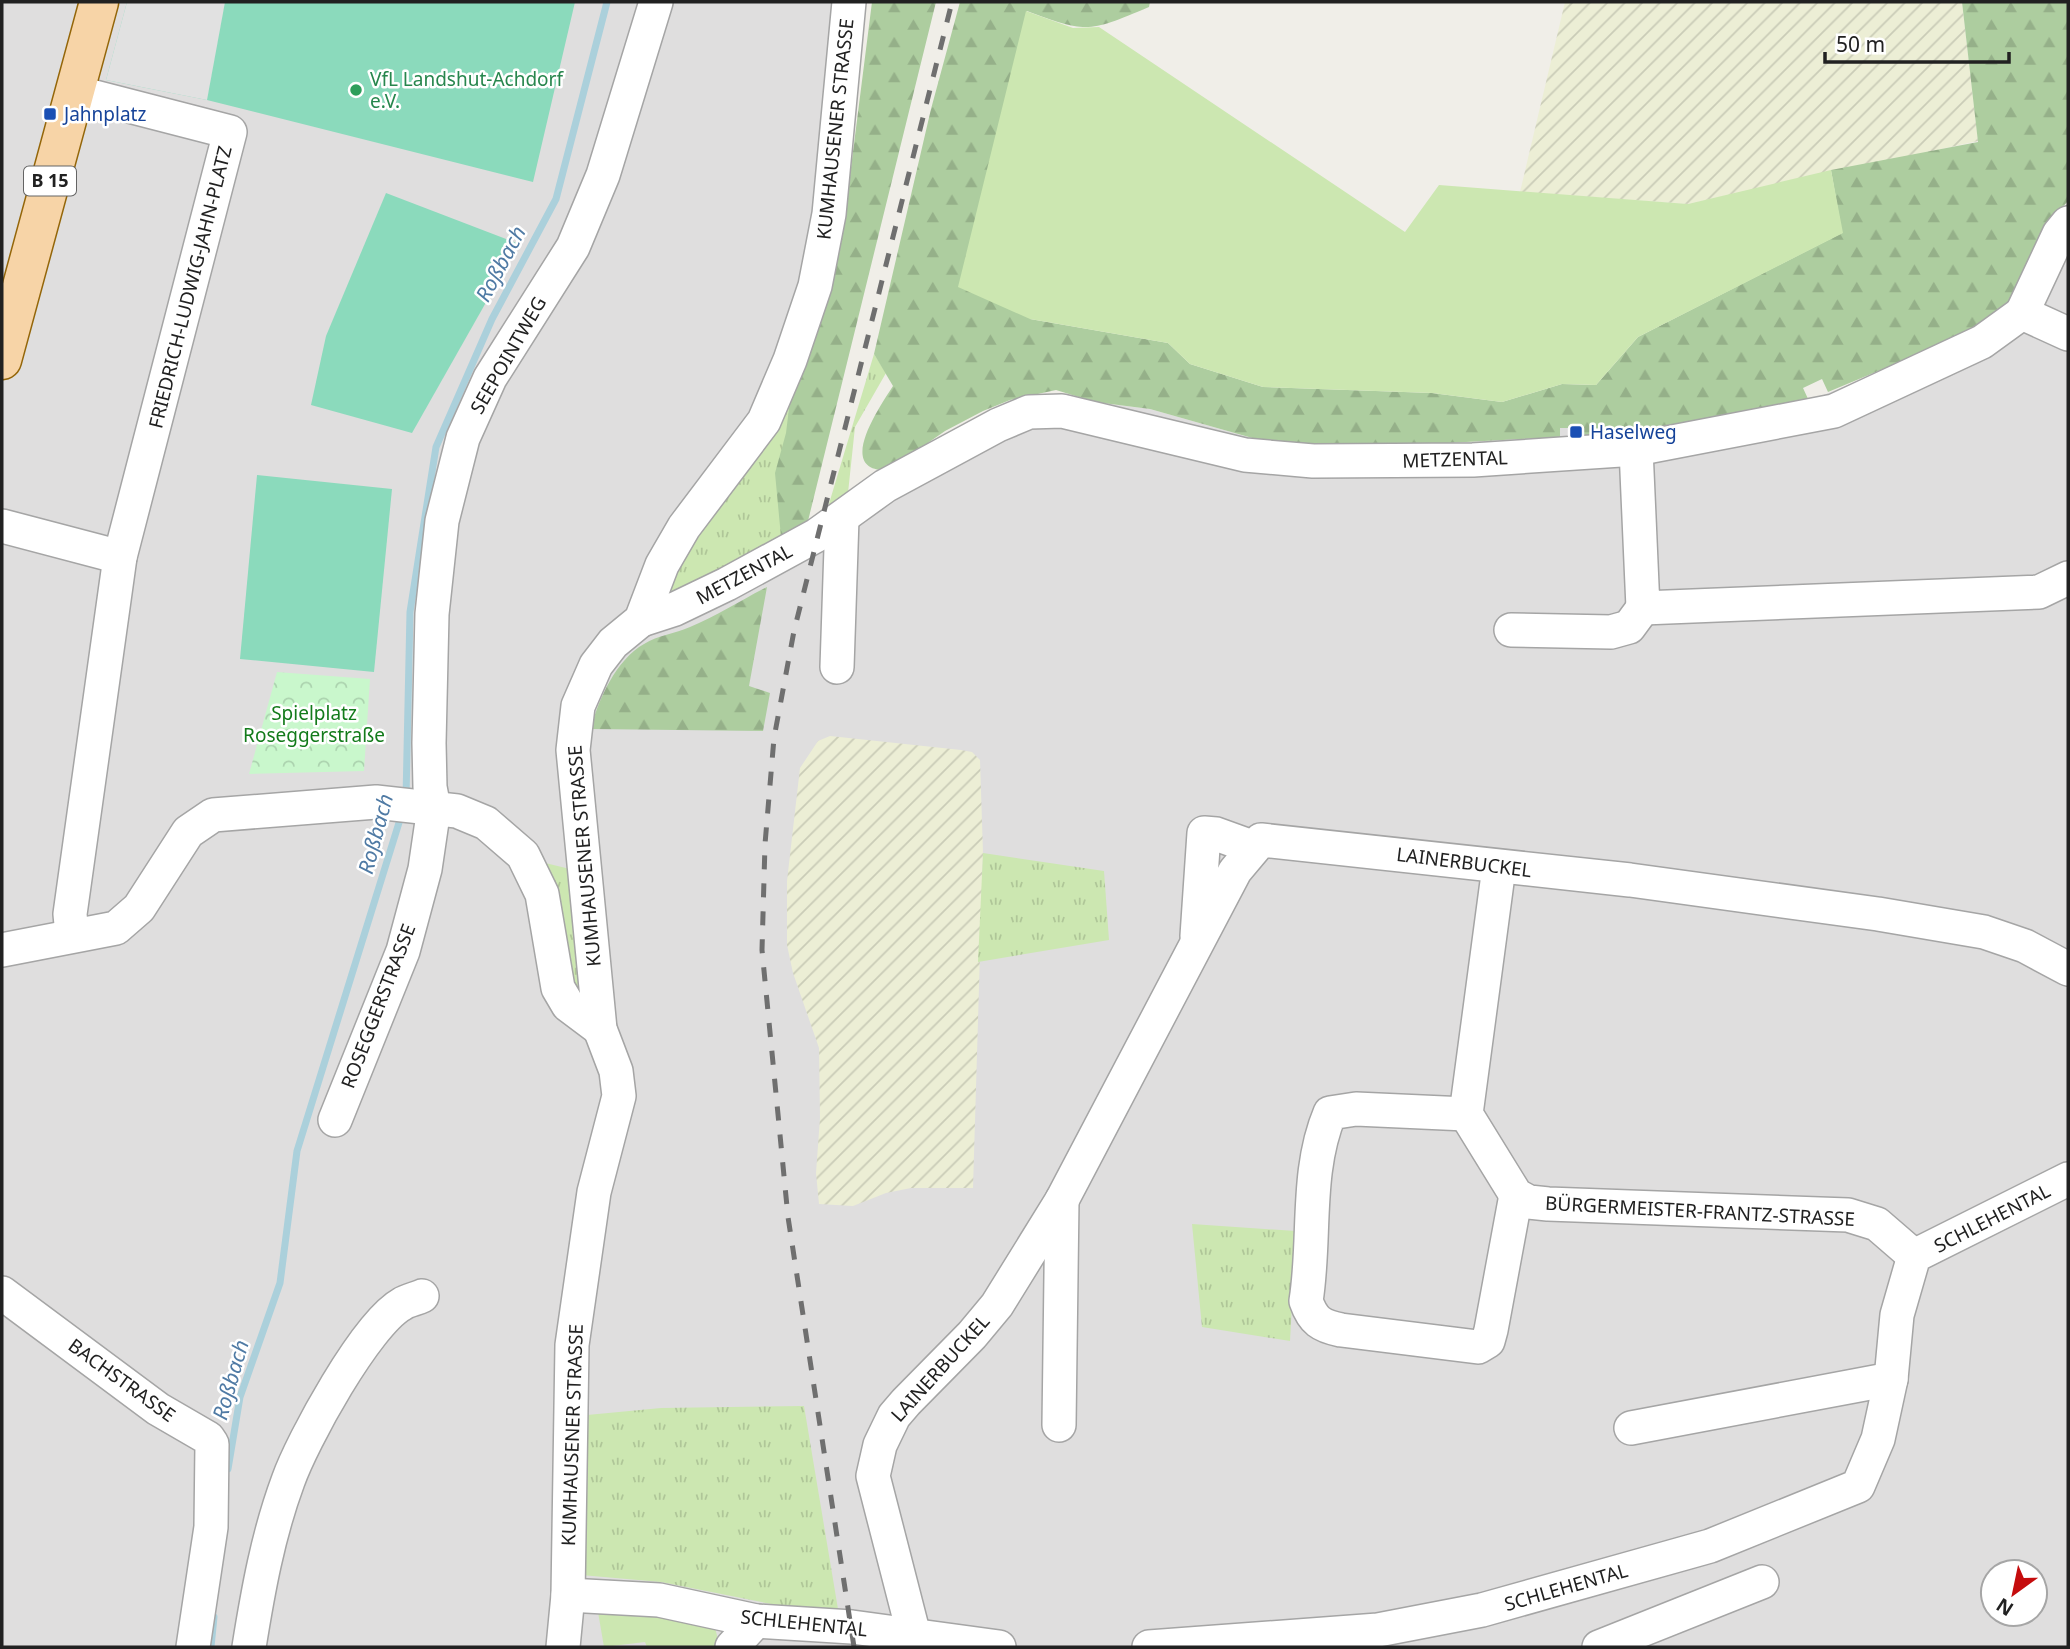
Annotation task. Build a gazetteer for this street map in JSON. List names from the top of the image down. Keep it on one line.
{"streets":{"main road":["B 15"],"street":["KUMHAUSENER STRASSE","FRIEDRICH-LUDWIG-JAHN-PLATZ","SEEPOINTWEG","METZENTAL","LAINERBUCKEL","ROSEGGERSTRASSE","BÜRGERMEISTER-FRANTZ-STRASSE","SCHLEHENTAL","BACHSTRASSE"]},"crossings":[["KUMHAUSENER STRASSE","METZENTAL"],["KUMHAUSENER STRASSE","SCHLEHENTAL"],["B 15","FRIEDRICH-LUDWIG-JAHN-PLATZ"],["SEEPOINTWEG","ROSEGGERSTRASSE"],["LAINERBUCKEL","SCHLEHENTAL"],["BÜRGERMEISTER-FRANTZ-STRASSE","SCHLEHENTAL"]],"water":["Roßbach"],"parks":["Spielplatz Roseggerstraße"],"places":{"other":["VfL Landshut-Achdorf e.V."],"transit":["Jahnplatz","Haselweg"]},"scale_bar":"50 m","north":"bottom left"}
